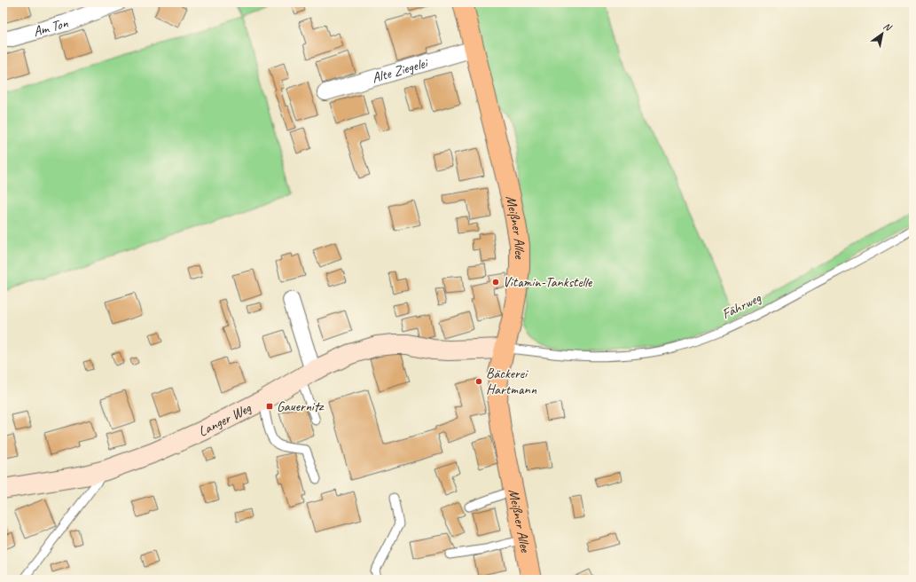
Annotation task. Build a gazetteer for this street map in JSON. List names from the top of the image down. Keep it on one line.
{"streets":{"main road":["Meißner Allee"],"street":["Am Ton","Alte Ziegelei","Langer Weg"],"lane":["Fährweg"]},"crossings":[["Alte Ziegelei","Meißner Allee"],["Meißner Allee","Fährweg"],["Meißner Allee","Langer Weg"],["Fährweg","Langer Weg"]],"places":{"other":["Vitamin-Tankstelle","Bäckerei Hartmann"],"transit":["Gauernitz"]},"north":"top right"}
